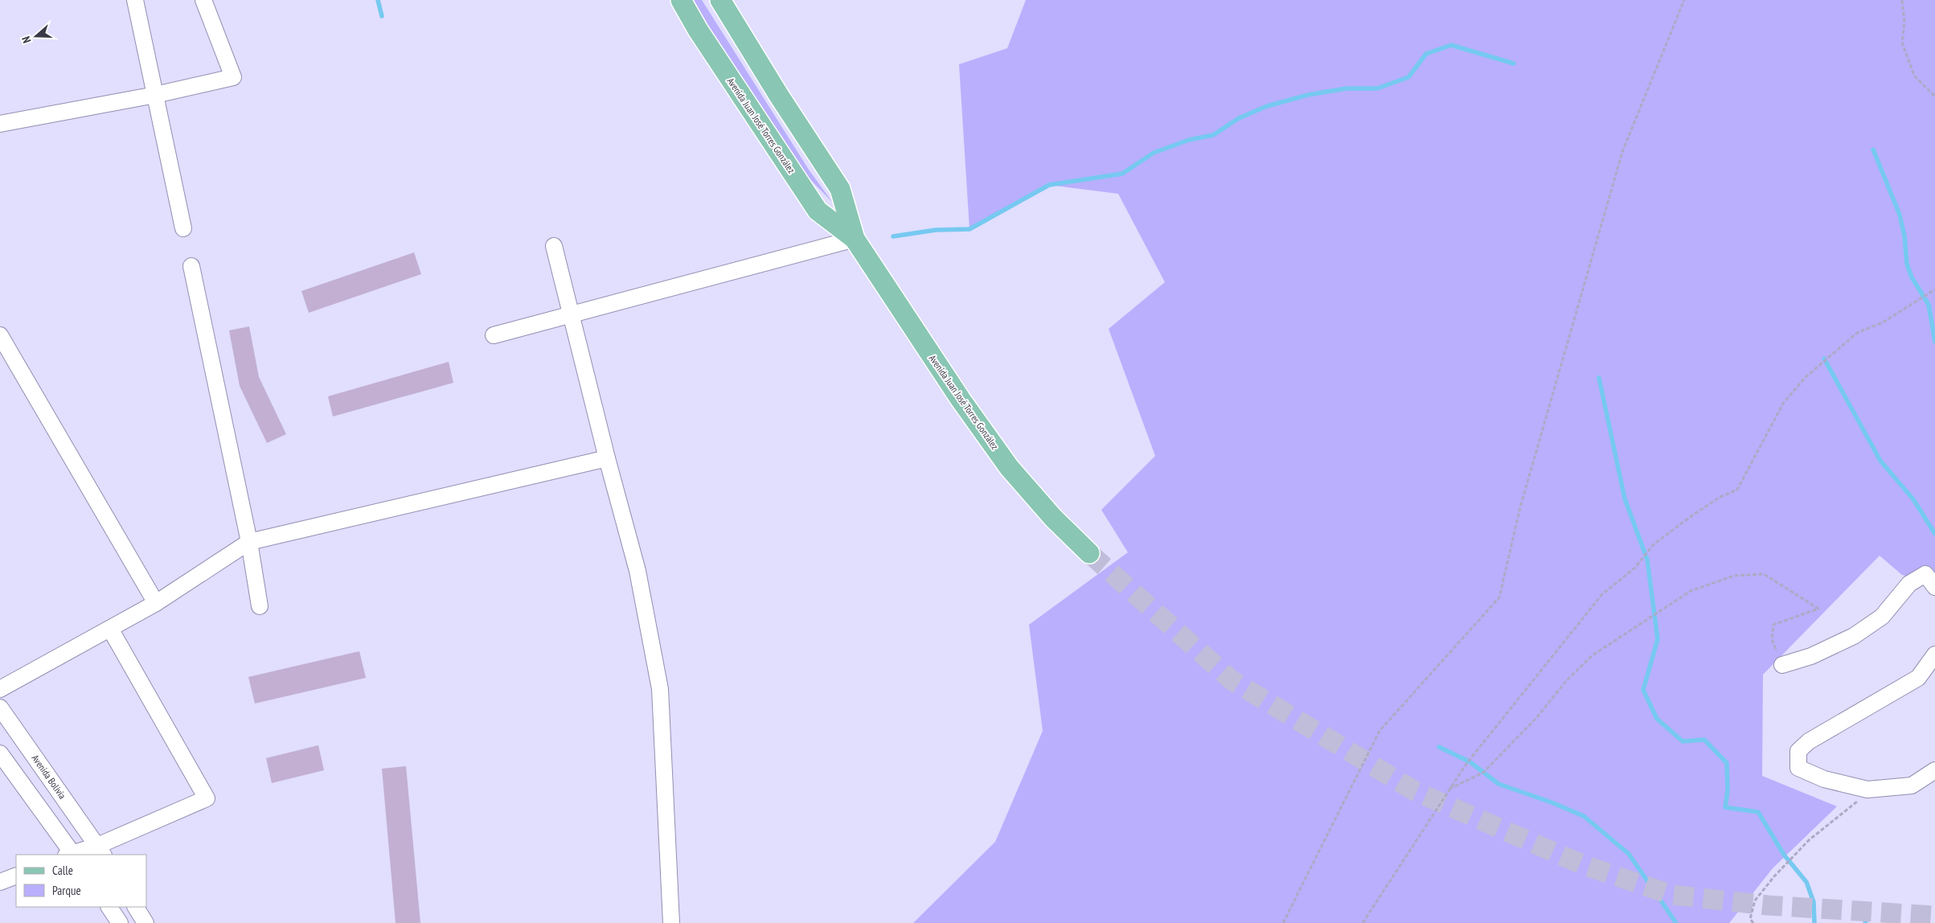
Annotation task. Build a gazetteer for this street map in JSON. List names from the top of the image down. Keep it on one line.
{"streets":{"main road":["Avenida Juan José Torres González"],"street":["Avenida Bolivia"]},"legend":["Calle","Parque"],"north":"left"}
